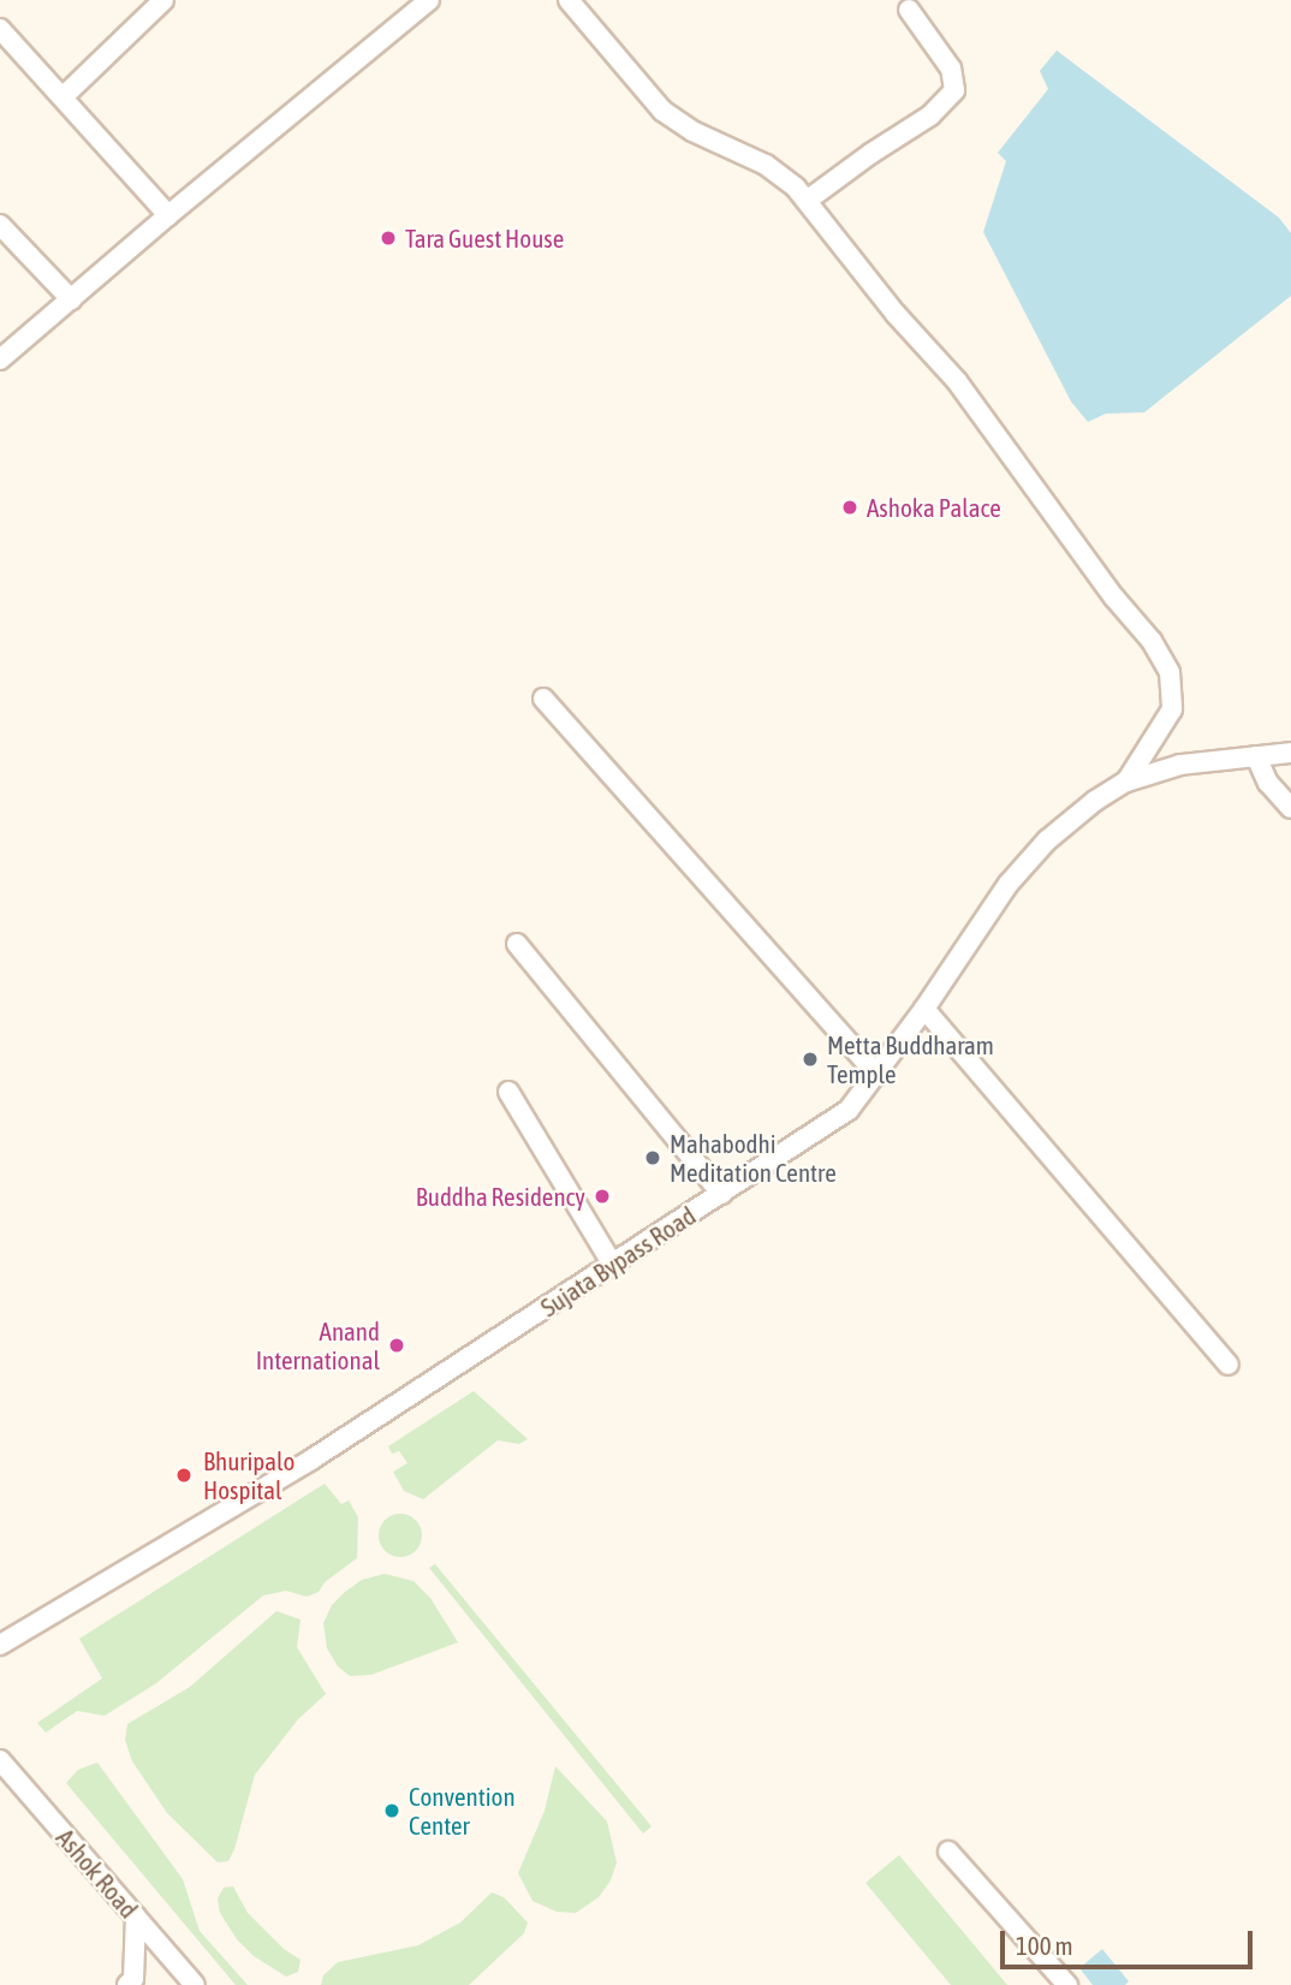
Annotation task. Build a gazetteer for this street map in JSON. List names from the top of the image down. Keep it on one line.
{"streets":{"street":["Sujata Bypass Road","Ashok Road"]},"places":["Tara Guest House","Ashoka Palace","Metta Buddharam Temple","Mahabodhi Meditation Centre","Buddha Residency","Anand International","Bhuripalo Hospital","Convention Center"],"scale_bar":"100 m"}
